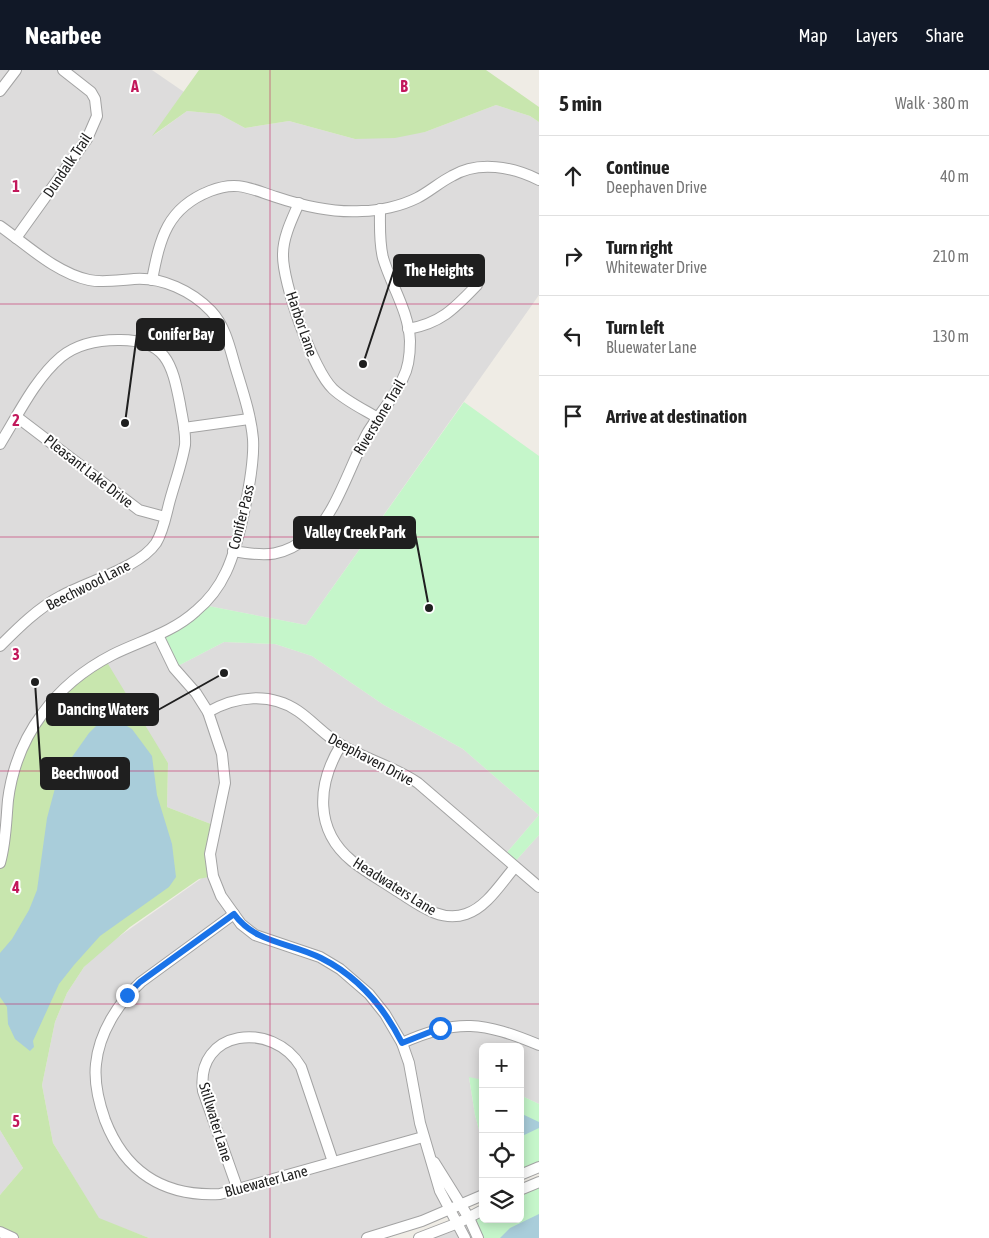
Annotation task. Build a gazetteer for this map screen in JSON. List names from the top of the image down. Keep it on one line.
{"streets":{"street":["Dundalk Trail","Harbor Lane","Riverstone Trail","Pleasant Lake Drive","Conifer Pass","Beechwood Lane","Deephaven Drive","Headwaters Lane","Stillwater Lane","Bluewater Lane"]},"crossings":[["Dundalk Trail","Conifer Pass"],["Harbor Lane","Riverstone Trail"],["Riverstone Trail","Conifer Pass"],["Pleasant Lake Drive","Beechwood Lane"],["Deephaven Drive","Headwaters Lane"],["Stillwater Lane","Bluewater Lane"]],"places":["The Heights","Conifer Bay","Valley Creek Park","Dancing Waters","Beechwood"],"page":{"header":"Nearbee","nav":["Map","Layers","Share"],"heading":["5 min","Walk · 380 m"],"list":[["Continue","Deephaven Drive","40 m"],["Turn right","Whitewater Drive","210 m"],["Turn left","Bluewater Lane","130 m"],"Arrive at destination"],"map_buttons":["+","−"]},"grid":{"columns":["A","B"],"rows":["1","2","3","4","5"]}}
